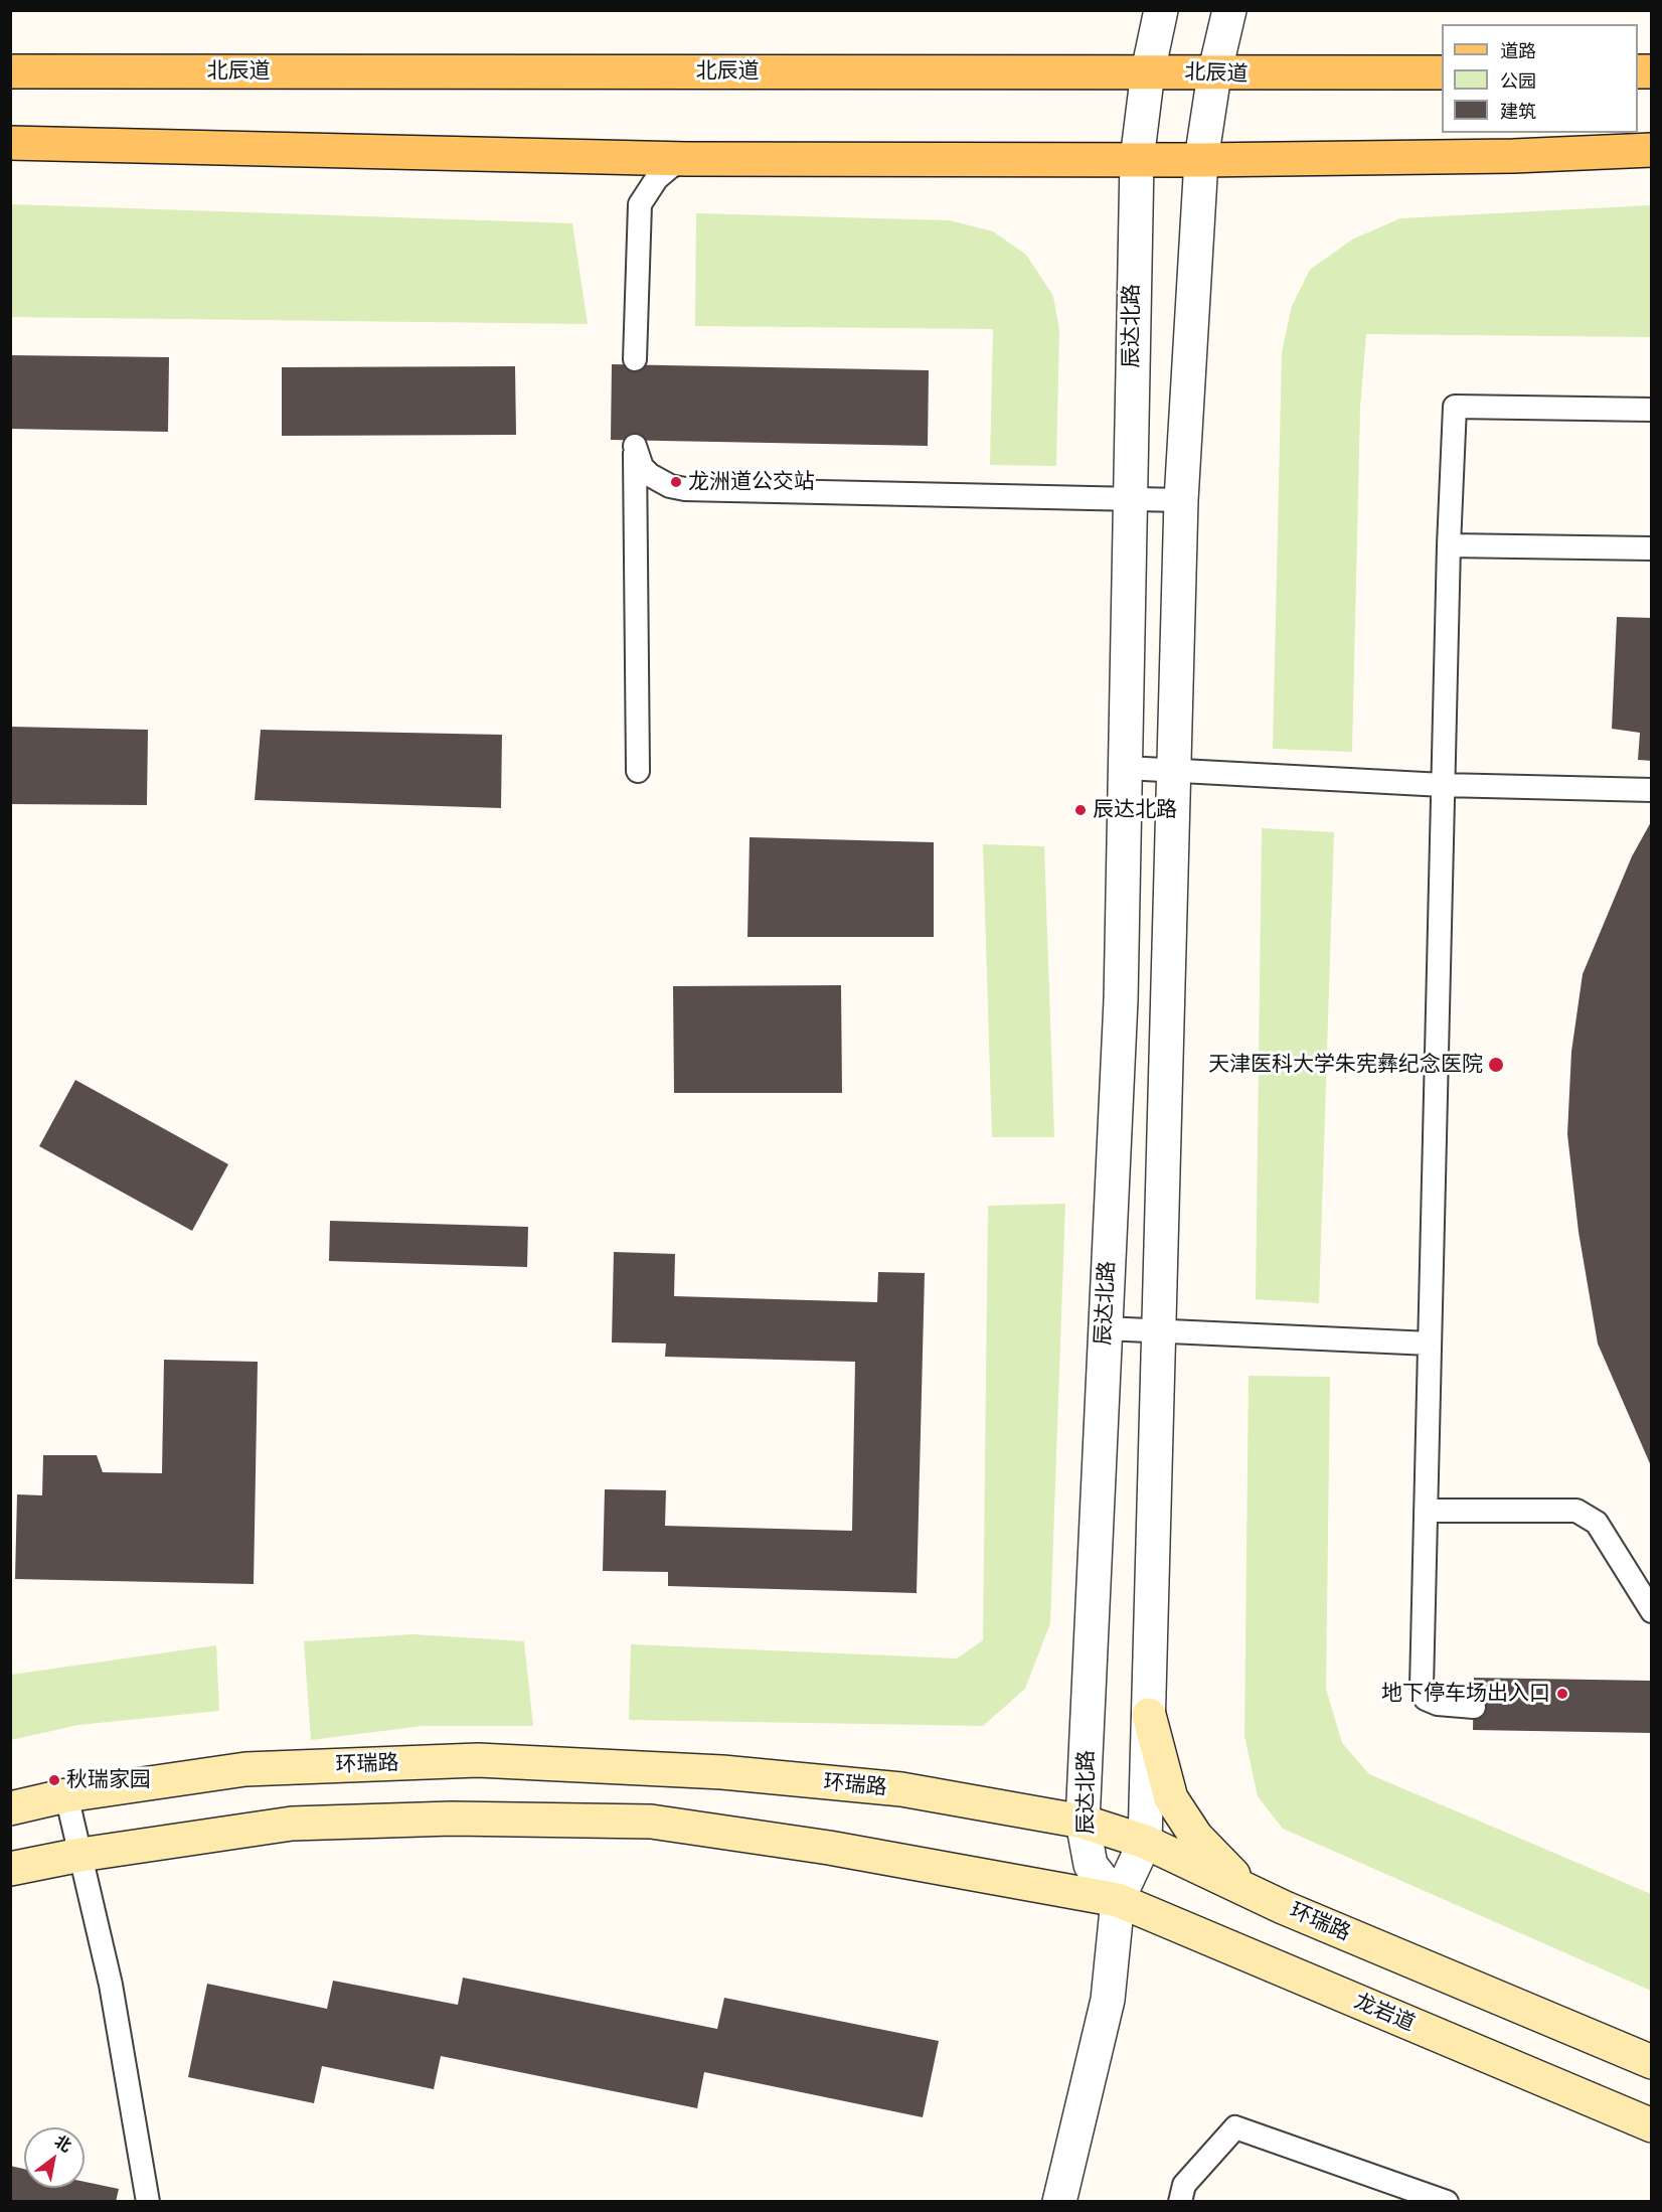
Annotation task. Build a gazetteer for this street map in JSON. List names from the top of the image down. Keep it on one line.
{"streets":{"main road":["北辰道","环瑞路","龙岩道"],"street":["辰达北路"]},"crossings":[["北辰道","辰达北路"],["辰达北路","环瑞路"],["辰达北路","龙岩道"]],"places":["龙洲道公交站","辰达北路","天津医科大学朱宪彝纪念医院","地下停车场出入口","秋瑞家园"],"legend":["道路","公园","建筑"],"north":"top right"}
